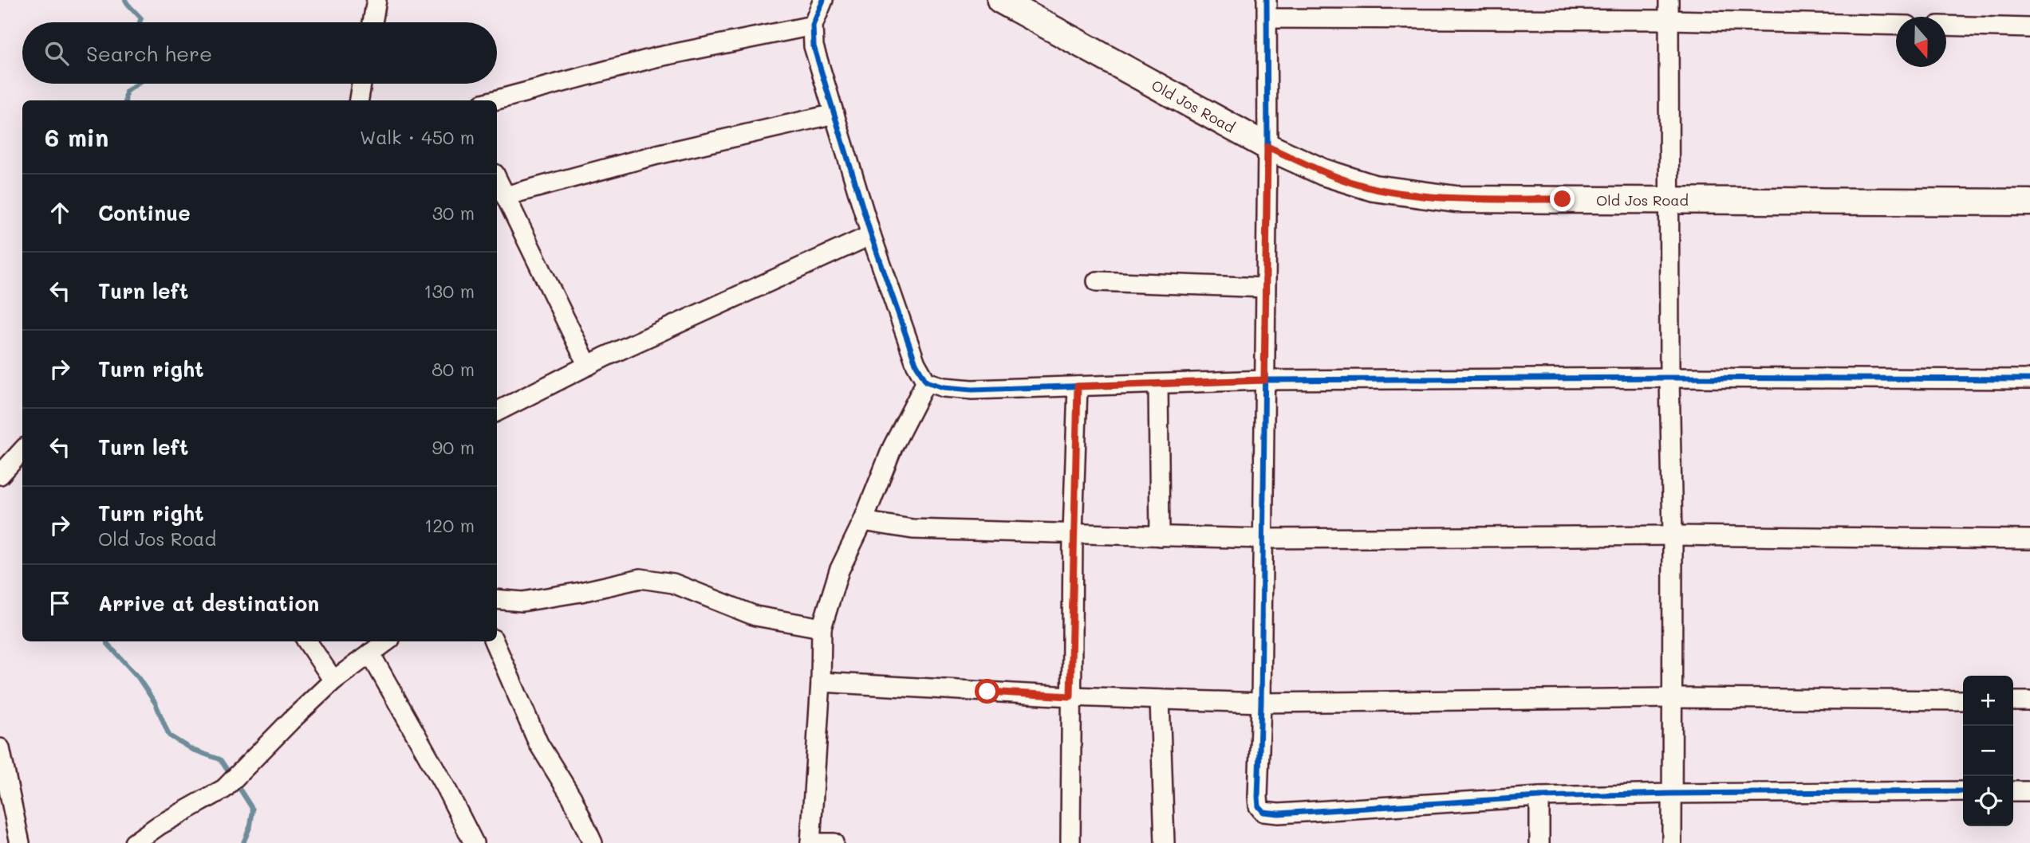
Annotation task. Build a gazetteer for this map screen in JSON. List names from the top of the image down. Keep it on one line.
{"streets":{"main road":["Old Jos Road"]},"north":"bottom","page":{"search":"Search here","heading":["6 min","Walk · 450 m"],"list":[["Continue","30 m"],["Turn left","130 m"],["Turn right","80 m"],["Turn left","90 m"],["Turn right","Old Jos Road","120 m"],"Arrive at destination"],"map_buttons":["+","−"]}}
